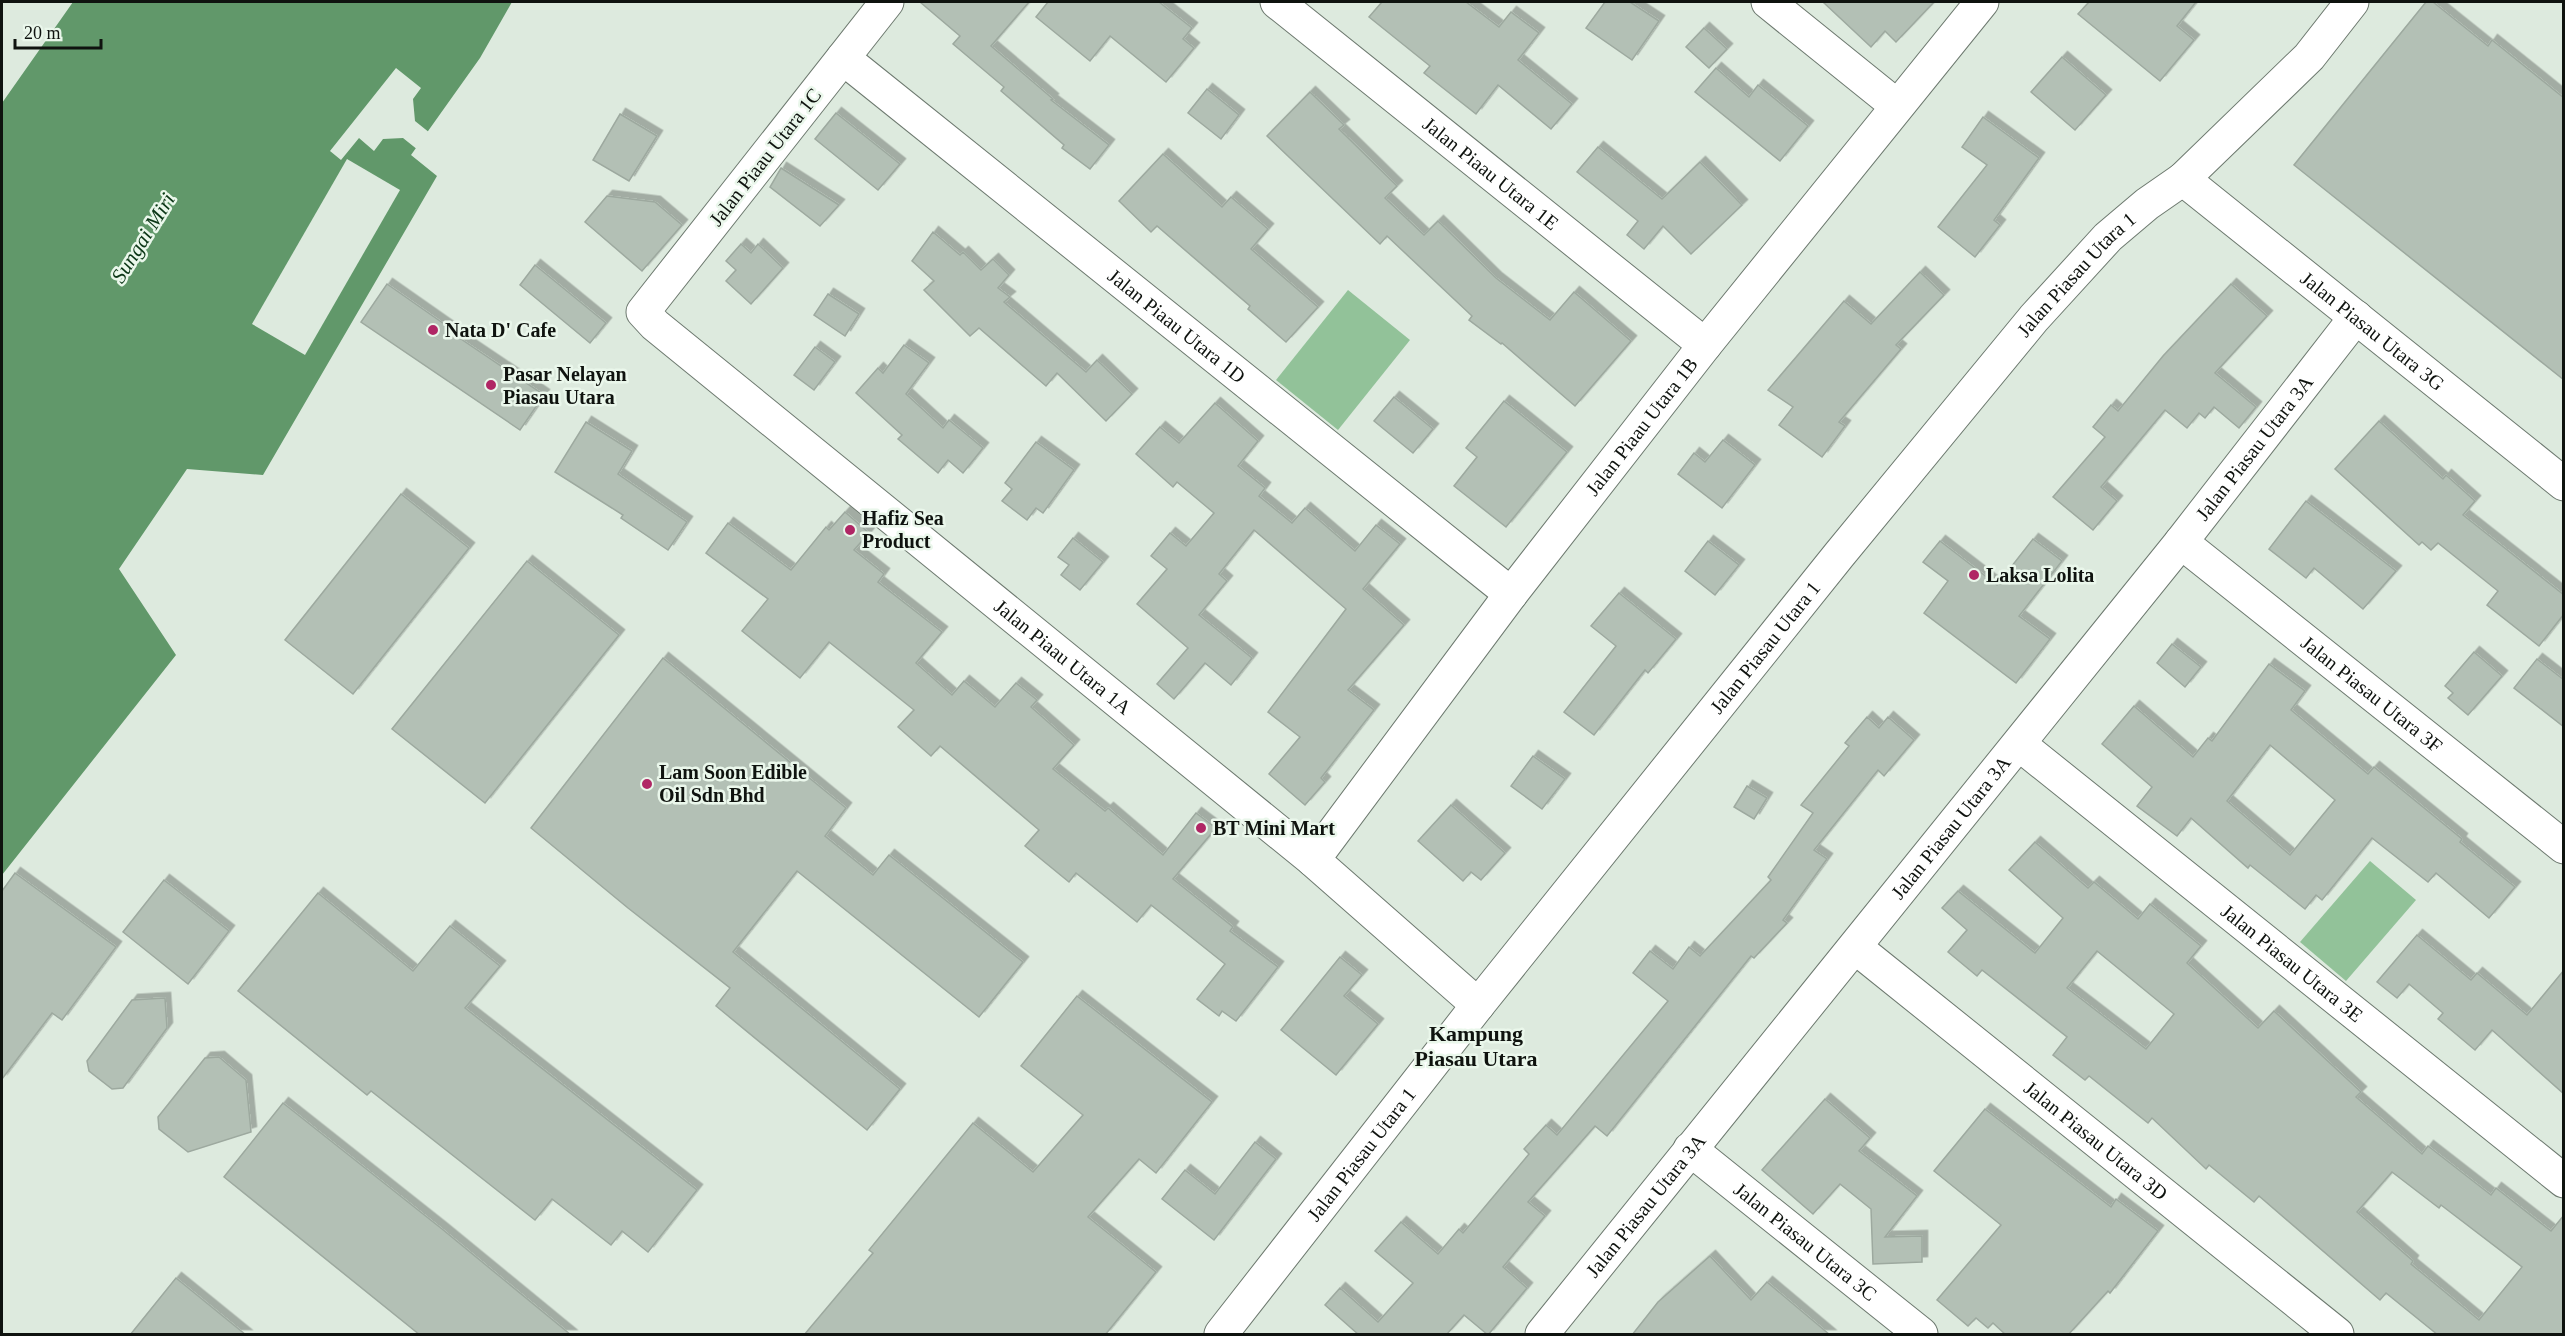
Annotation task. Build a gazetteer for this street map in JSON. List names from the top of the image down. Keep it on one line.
{"streets":{"street":["Jalan Piaau Utara 1C","Jalan Piaau Utara 1E","Jalan Piasau Utara 1","Jalan Piaau Utara 1D","Jalan Piasau Utara 3G","Jalan Piaau Utara 1B","Jalan Piasau Utara 3A","Jalan Piaau Utara 1A","Jalan Piasau Utara 3F","Jalan Piasau Utara 3E","Jalan Piasau Utara 3D","Jalan Piasau Utara 3C"]},"crossings":[["Jalan Piaau Utara 1C","Jalan Piaau Utara 1D"],["Jalan Piaau Utara 1C","Jalan Piaau Utara 1A"],["Jalan Piaau Utara 1E","Jalan Piaau Utara 1B"],["Jalan Piasau Utara 1","Jalan Piasau Utara 3G"],["Jalan Piasau Utara 1","Jalan Piaau Utara 1A"],["Jalan Piaau Utara 1D","Jalan Piaau Utara 1B"],["Jalan Piasau Utara 3G","Jalan Piasau Utara 3A"],["Jalan Piaau Utara 1B","Jalan Piaau Utara 1A"],["Jalan Piasau Utara 3A","Jalan Piasau Utara 3F"],["Jalan Piasau Utara 3A","Jalan Piasau Utara 3E"],["Jalan Piasau Utara 3A","Jalan Piasau Utara 3D"],["Jalan Piasau Utara 3A","Jalan Piasau Utara 3C"]],"districts":["Kampung Piasau Utara"],"water":["Sungai Miri"],"places":["Nata D' Cafe","Pasar Nelayan Piasau Utara","Hafiz Sea Product","Laksa Lolita","Lam Soon Edible Oil Sdn Bhd","BT Mini Mart"],"scale_bar":"20 m"}
